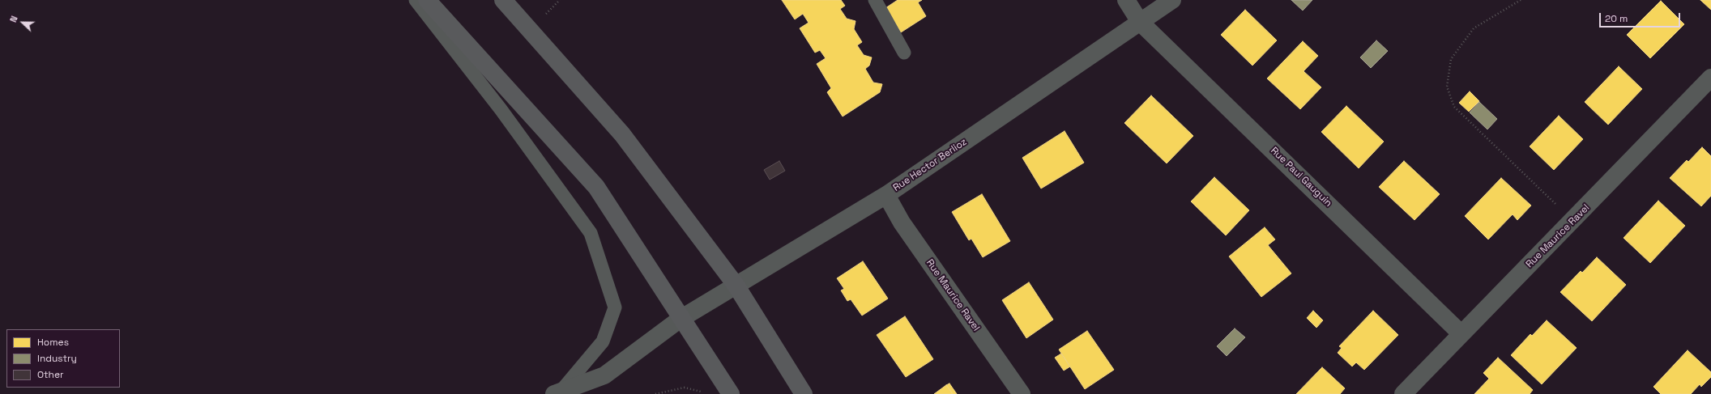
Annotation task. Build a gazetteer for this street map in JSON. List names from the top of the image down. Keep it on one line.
{"streets":{"street":["Rue Hector Berlioz","Rue Paul Gauguin","Rue Maurice Ravel"]},"crossings":[["Rue Hector Berlioz","Rue Paul Gauguin"],["Rue Hector Berlioz","Rue Maurice Ravel"],["Rue Paul Gauguin","Rue Maurice Ravel"]],"legend":["Homes","Industry","Other"],"scale_bar":"20 m","north":"left"}
